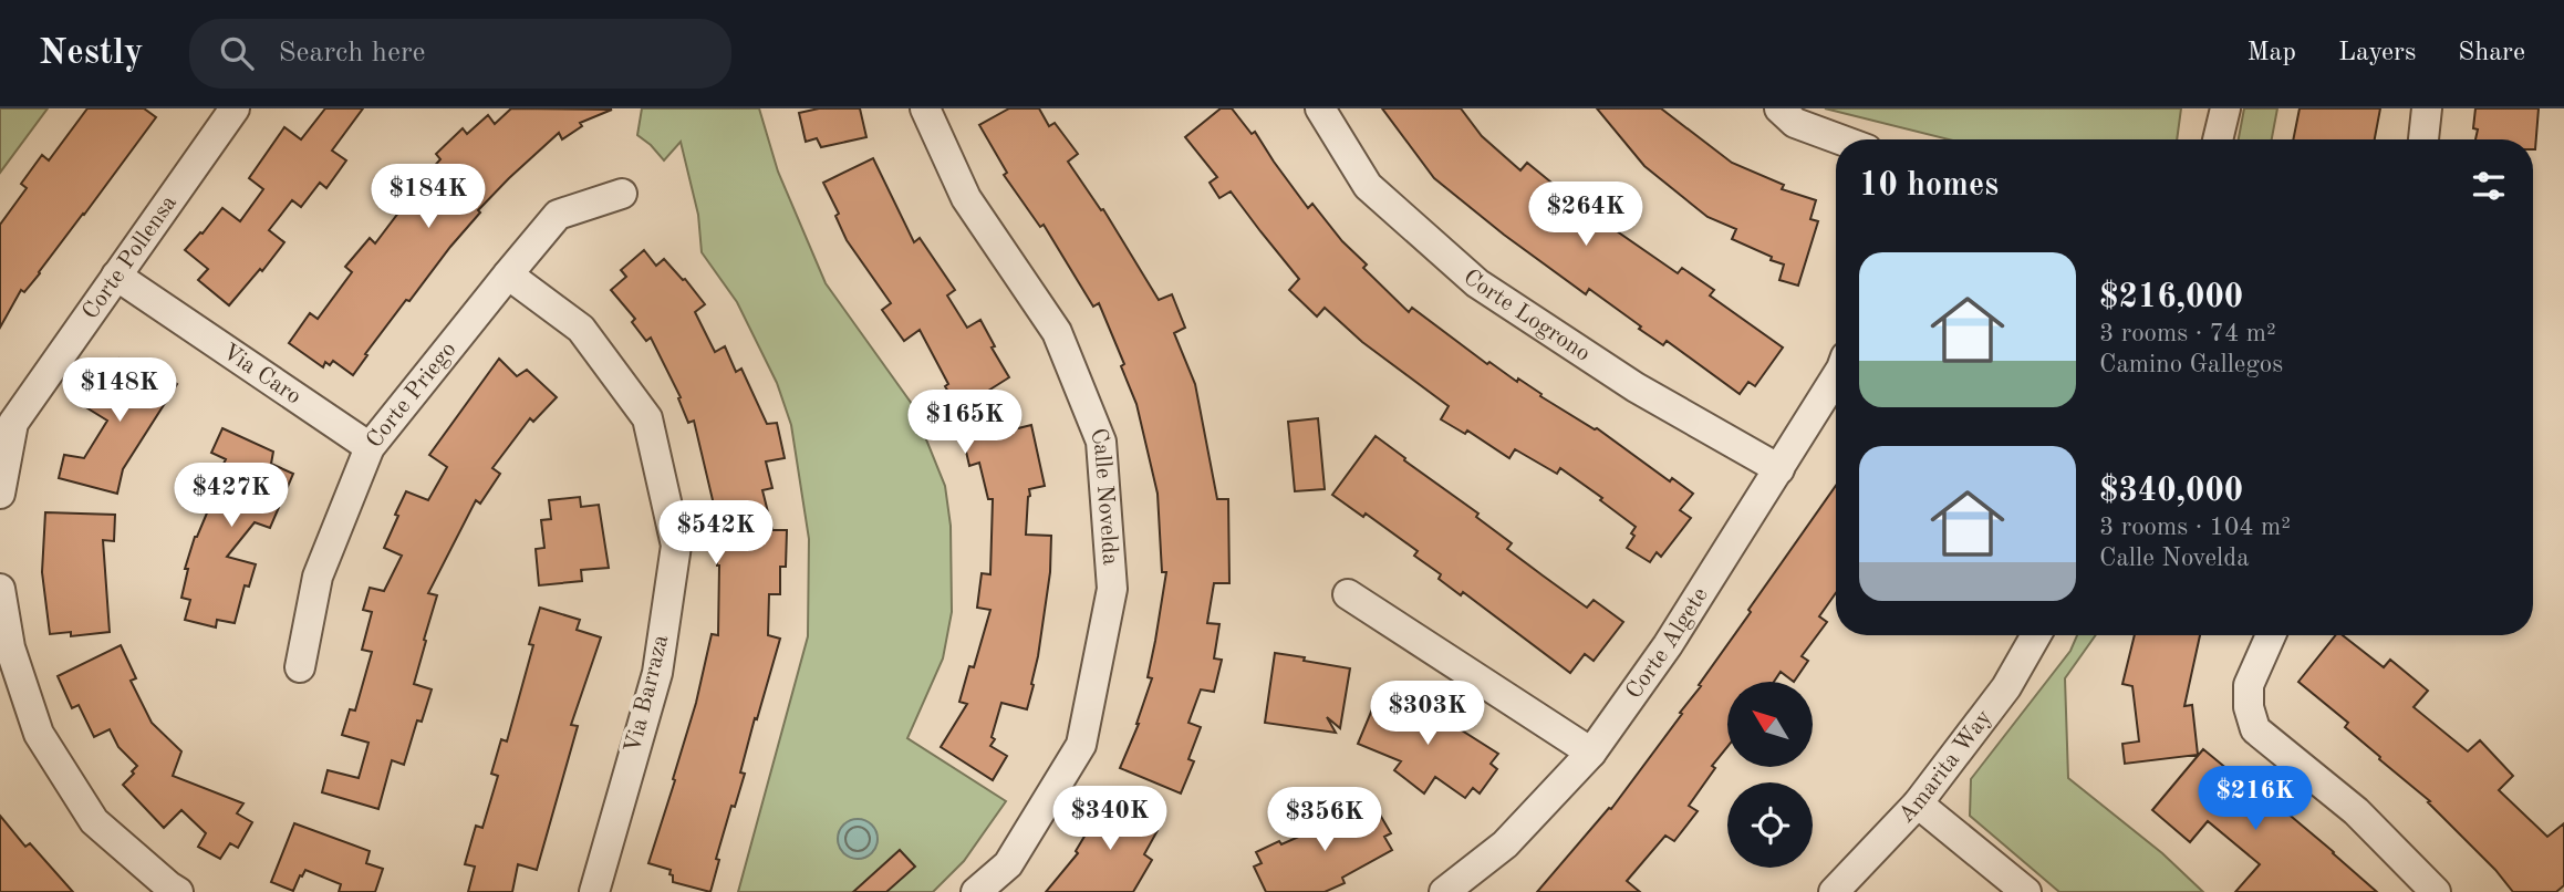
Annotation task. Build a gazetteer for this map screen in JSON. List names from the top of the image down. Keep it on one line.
{"streets":{"street":["Corte Pollensa","Corte Logrono","Via Caro","Corte Priego","Calle Novelda","Corte Algete","Via Barraza","Amarita Way"]},"crossings":[["Corte Pollensa","Via Caro"],["Corte Logrono","Corte Algete"],["Via Caro","Corte Priego"],["Corte Priego","Via Barraza"]],"north":"top left","page":{"header":"Nestly","search":"Search here","nav":["Map","Layers","Share"],"heading":"10 homes","price":["$184K","$264K","$148K","$165K","$427K","$542K","$303K","$216K","$340K","$356K"],"list":[{"name":"$216,000","note":"3 rooms · 74 m² · Camino Gallegos"},{"name":"$340,000","note":"3 rooms · 104 m² · Calle Novelda"}]}}
